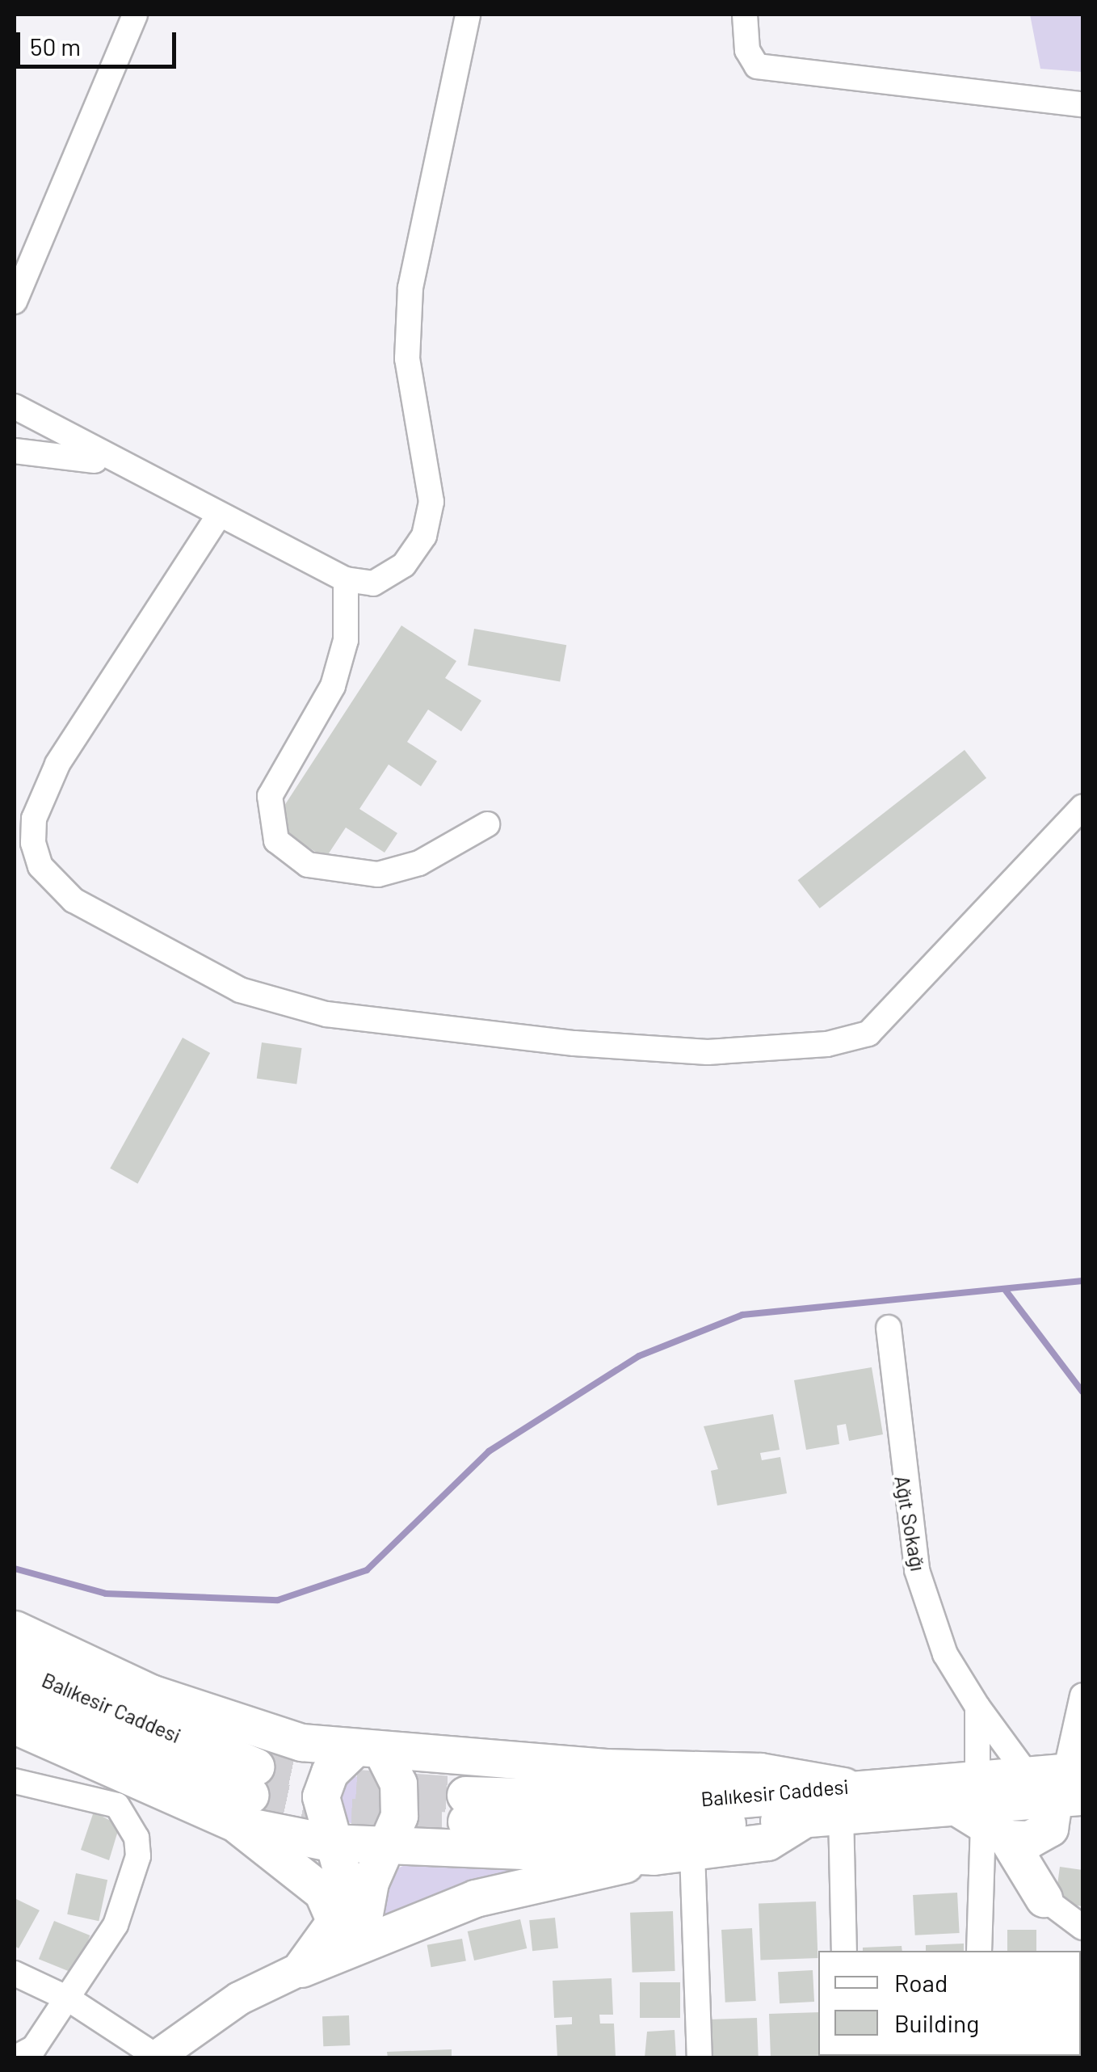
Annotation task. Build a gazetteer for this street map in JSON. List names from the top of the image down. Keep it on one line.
{"streets":{"main road":["Balıkesir Caddesi"],"street":["Ağıt Sokağı"]},"crossings":[["Ağıt Sokağı","Balıkesir Caddesi"]],"legend":["Road","Building"],"scale_bar":"50 m"}
